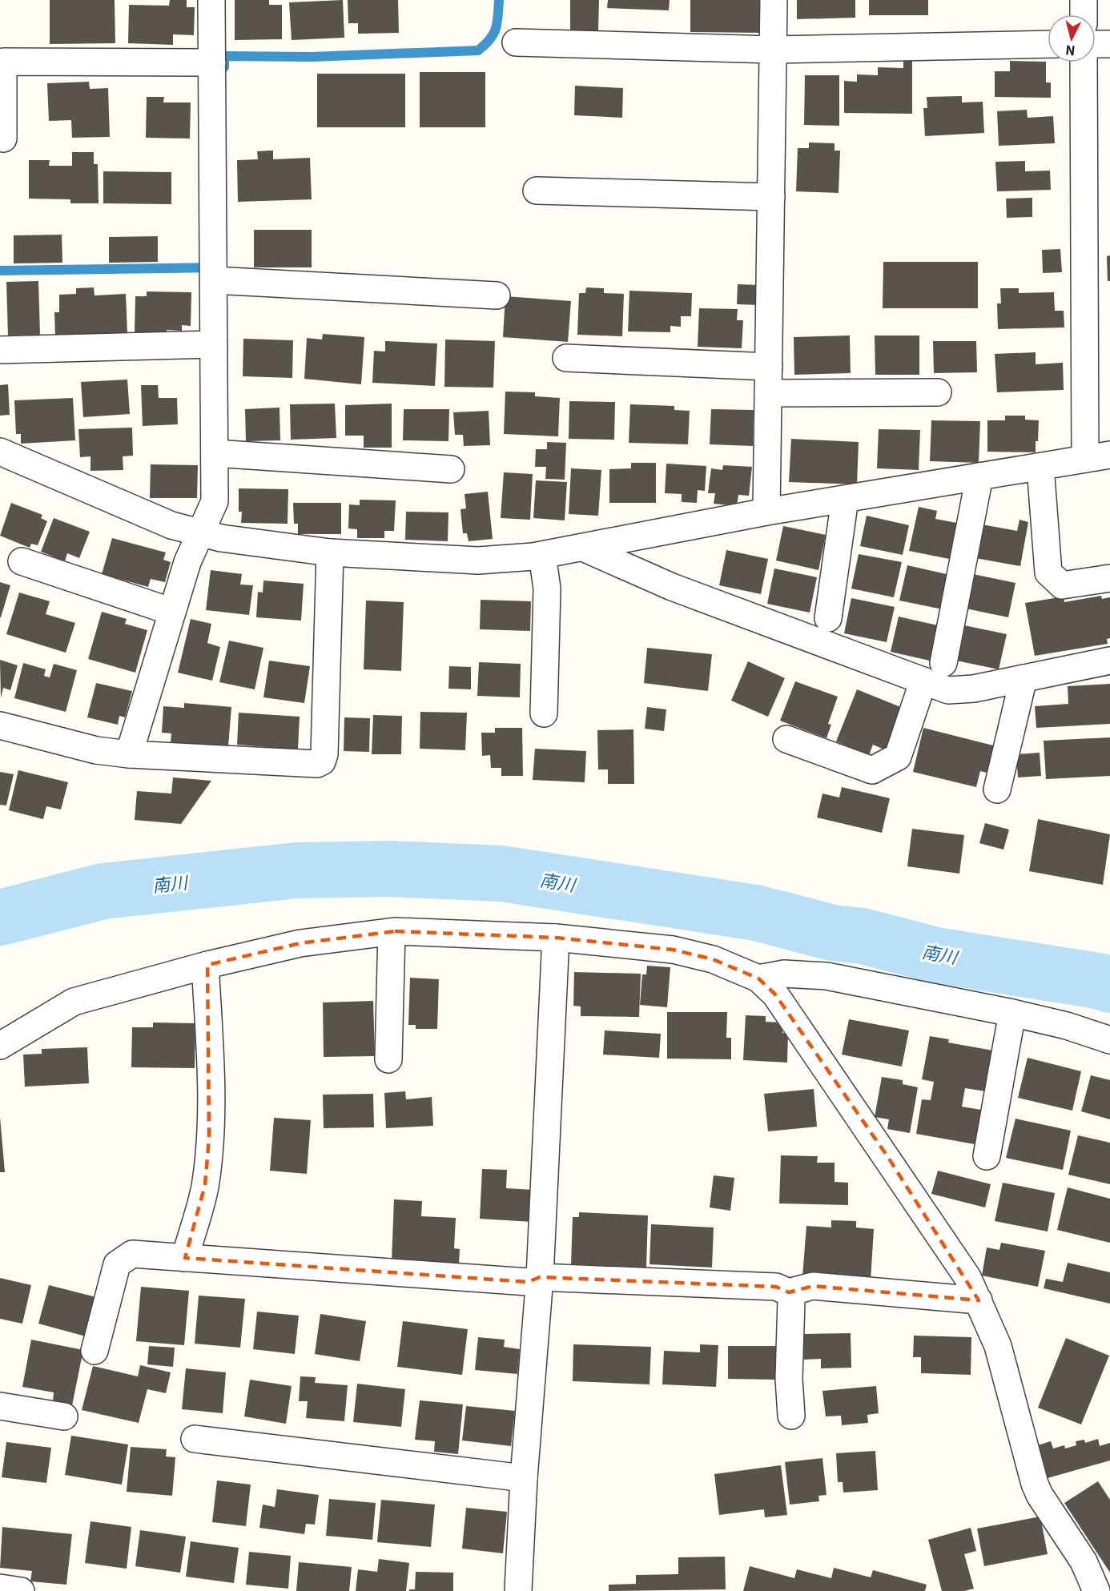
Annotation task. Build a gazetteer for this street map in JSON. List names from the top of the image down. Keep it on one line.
{"water":["南川"],"north":"bottom"}
